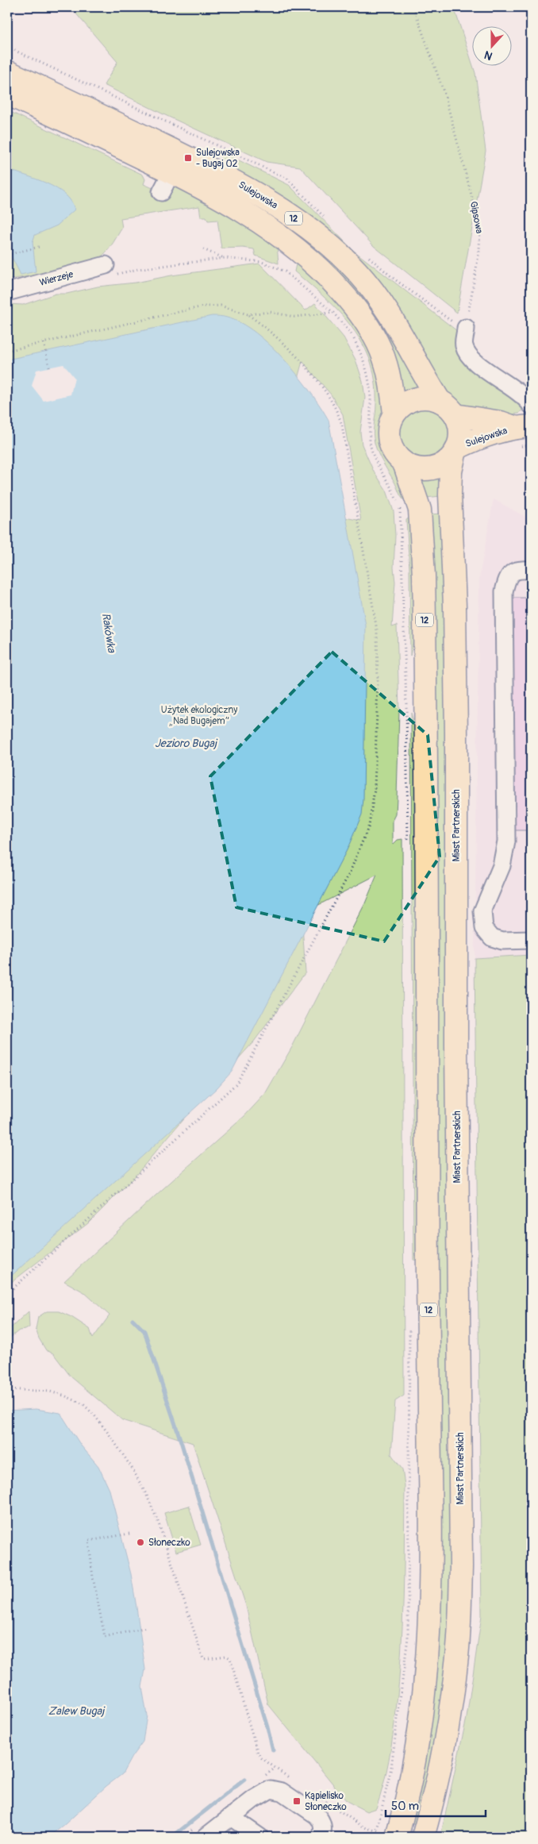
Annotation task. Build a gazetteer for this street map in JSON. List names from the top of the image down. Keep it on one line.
{"streets":{"main road":["Sulejowska","12","Miast Partnerskich"],"street":["Wierzeje"],"path":["Gipsowa"]},"crossings":[["Sulejowska","12"],["Sulejowska","Miast Partnerskich"],["12","Miast Partnerskich"]],"water":["Rakówka","Jezioro Bugaj","Zalew Bugaj"],"parks":["Użytek ekologiczny „Nad Bugajem”"],"places":{"transit":["Sulejowska - Bugaj 02","Kąpielisko Słoneczko"],"other":["Słoneczko"]},"scale_bar":"50 m","north":"bottom"}
